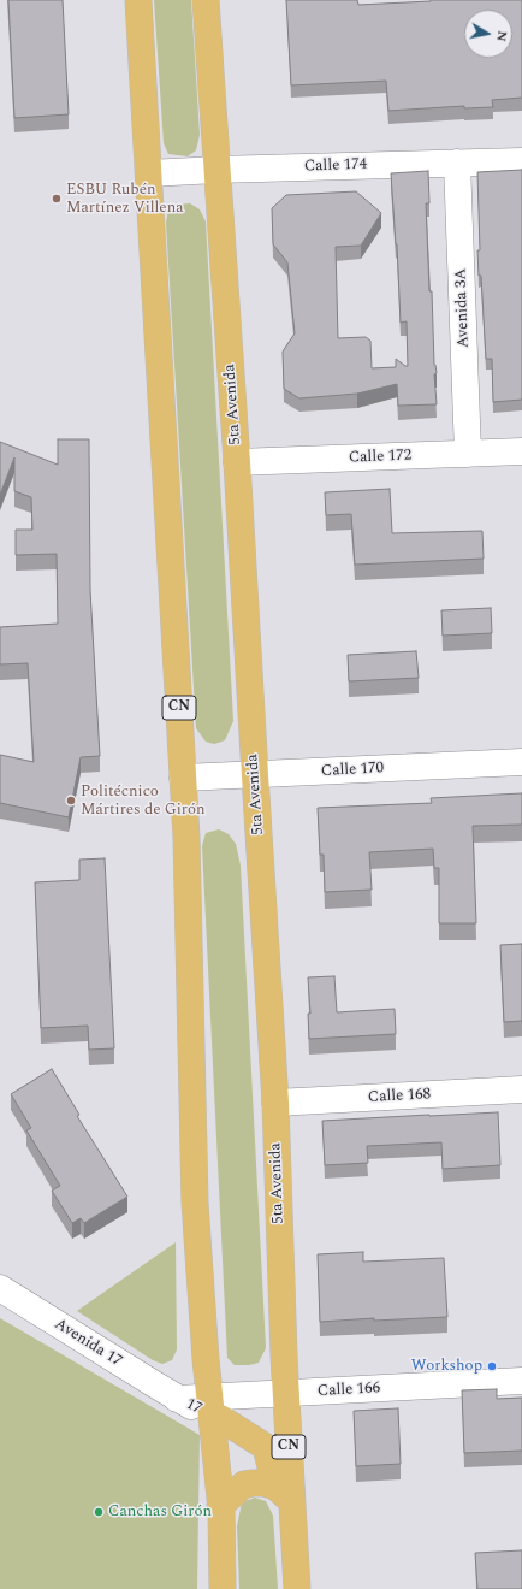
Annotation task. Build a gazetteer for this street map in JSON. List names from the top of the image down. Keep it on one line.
{"streets":{"highway":["5ta Avenida","CN"],"street":["Calle 174","Avenida 3A","Calle 172","Calle 170","Calle 168","Avenida 17","Calle 166"]},"crossings":[["Calle 174","Avenida 3A"],["Calle 174","5ta Avenida"],["Calle 174","CN"],["Avenida 3A","Calle 172"],["5ta Avenida","Calle 172"],["5ta Avenida","Calle 170"],["5ta Avenida","Calle 168"],["5ta Avenida","Calle 166"],["CN","Calle 170"],["CN","Calle 166"],["Avenida 17","Calle 166"]],"places":["ESBU Rubén Martínez Villena","Politécnico Mártires de Girón","Workshop","Canchas Girón"],"north":"right"}
